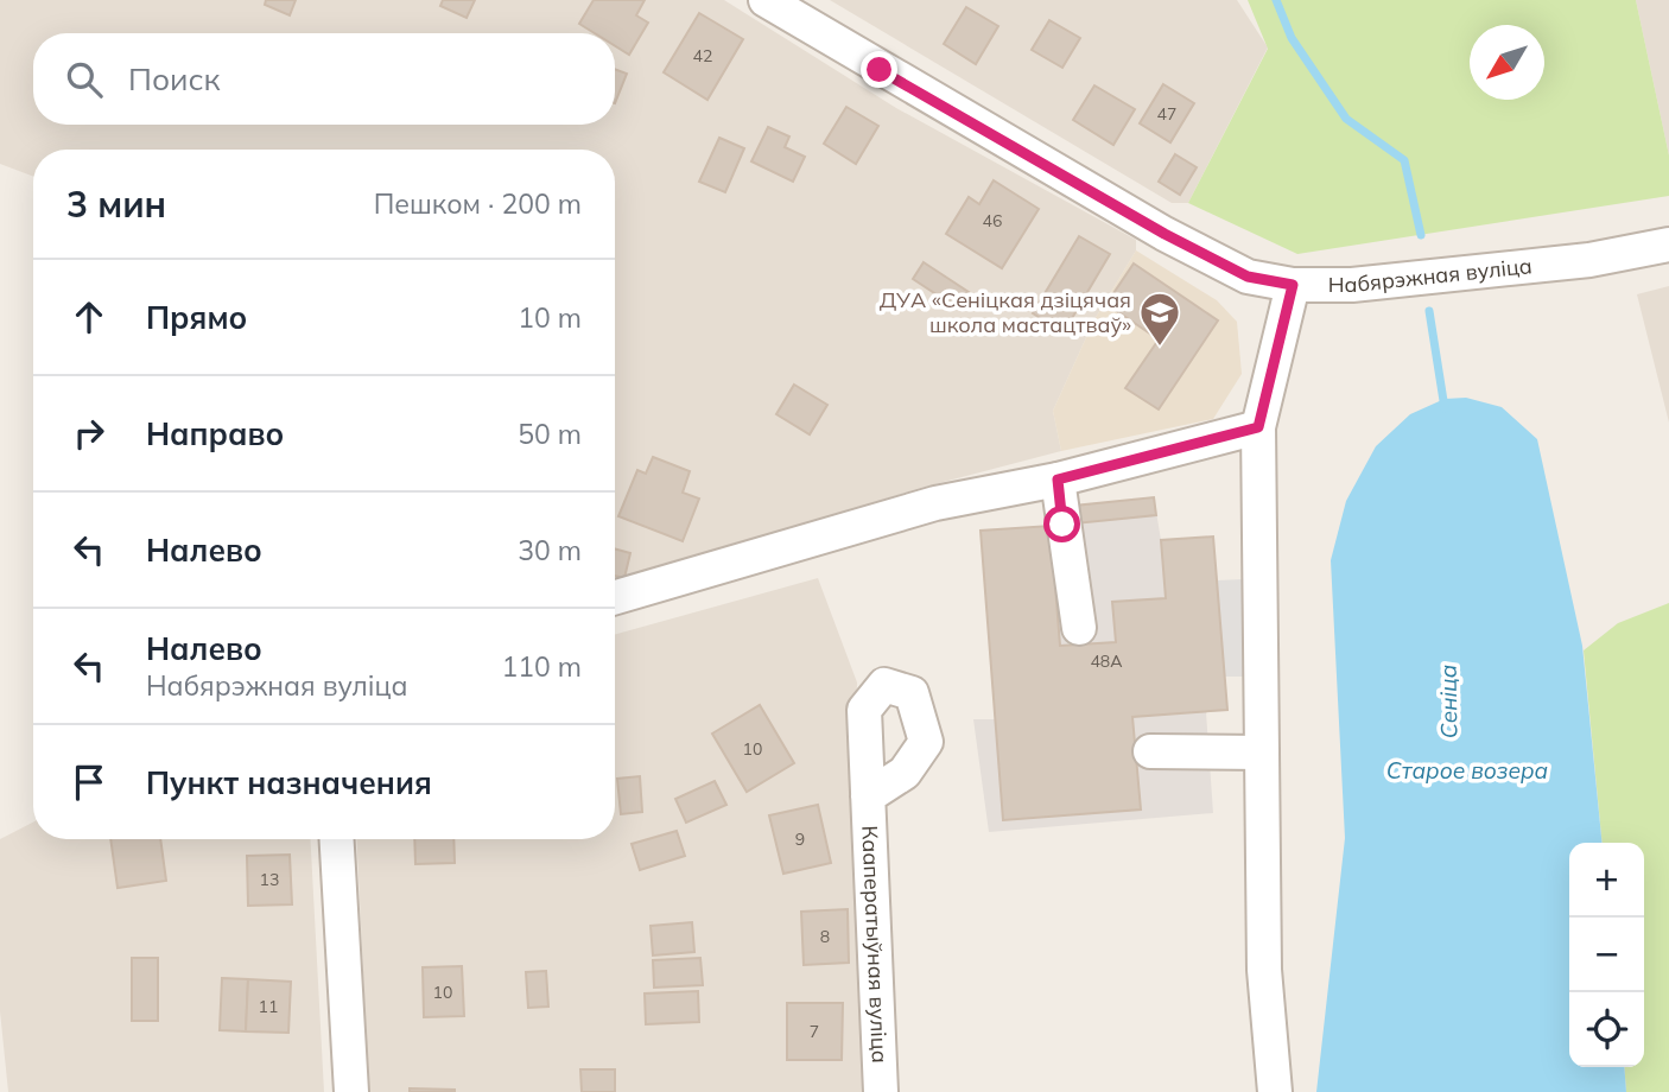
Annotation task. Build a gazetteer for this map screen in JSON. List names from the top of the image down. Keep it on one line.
{"streets":{"street":["Набярэжная вуліца","Кааператыўная вуліца"]},"water":["Сеніца","Старое возера"],"places":{"school or university":["ДУА «Сеніцкая дзіцячая школа мастацтваў»"]},"house_numbers":["42","47","46","48А","10","9","13","8","10","11","7"],"north":"bottom left","page":{"search":"Поиск","heading":["3 мин","Пешком · 200 m"],"list":[["Прямо","10 m"],["Направо","50 m"],["Налево","30 m"],["Налево","Набярэжная вуліца","110 m"],"Пункт назначения"],"map_buttons":["+","−"]}}
